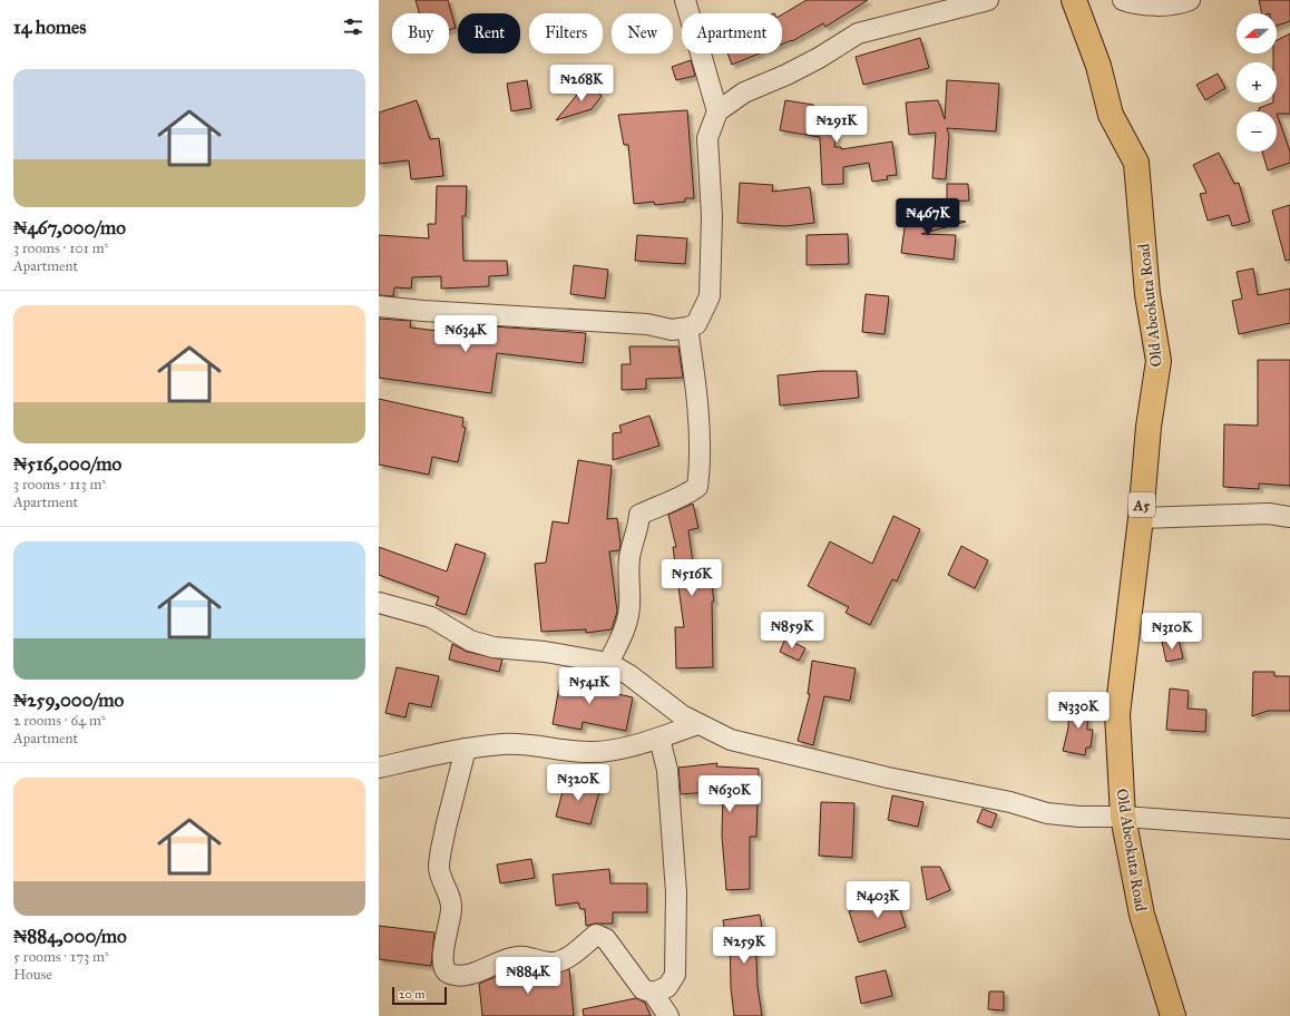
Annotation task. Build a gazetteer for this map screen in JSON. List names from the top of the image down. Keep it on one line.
{"streets":{"highway":["Old Abeokuta Road","A5"]},"scale_bar":"20 m","north":"left","page":{"heading":"14 homes","map_buttons":["+","−"],"chip":["Buy","Rent","Filters","New","Apartment"],"list":[{"name":"₦467,000/mo","note":"3 rooms · 101 m² · Apartment"},{"name":"₦516,000/mo","note":"3 rooms · 113 m² · Apartment"},{"name":"₦259,000/mo","note":"2 rooms · 64 m² · Apartment"},{"name":"₦884,000/mo","note":"5 rooms · 173 m² · House"}],"price":["₦268K","₦291K","₦467K","₦634K","₦516K","₦859K","₦310K","₦541K","₦330K","₦320K","₦630K","₦403K","₦259K","₦884K"],"scale":"20 m"}}
